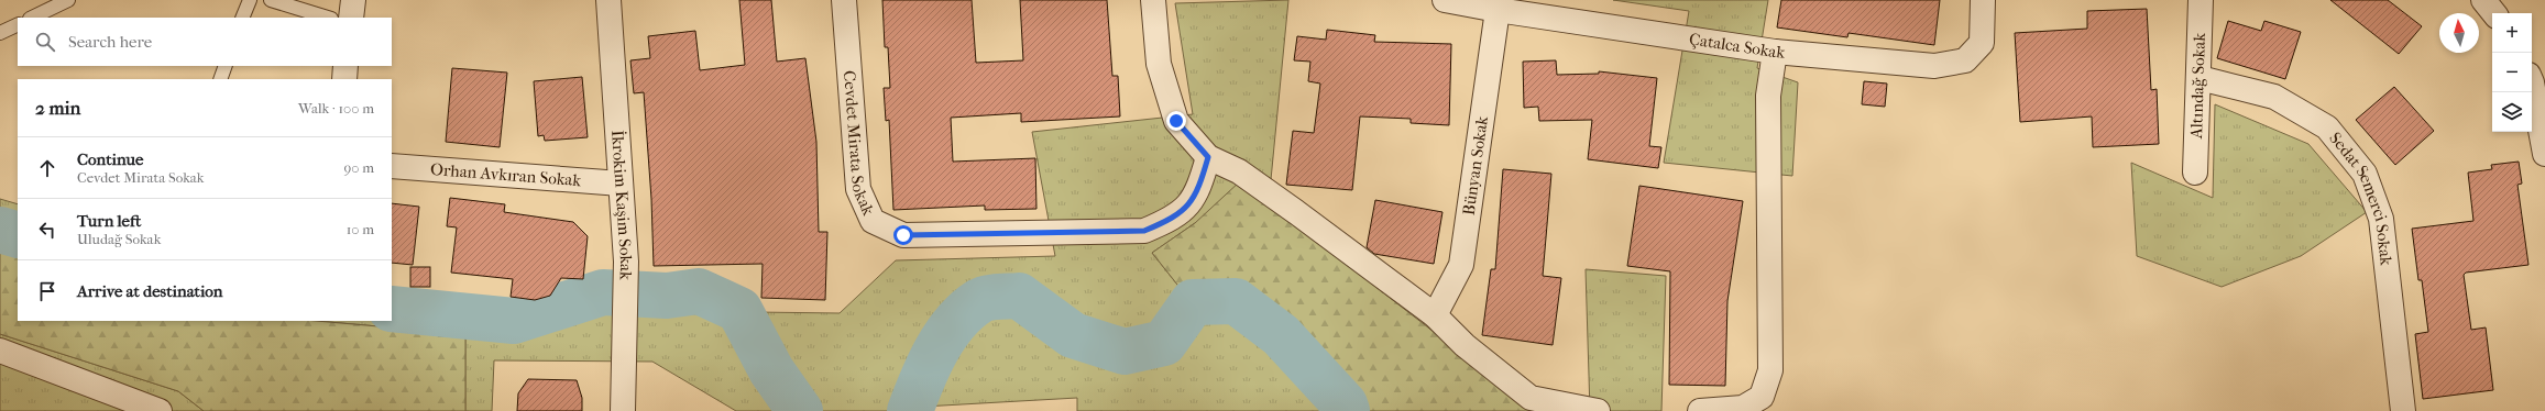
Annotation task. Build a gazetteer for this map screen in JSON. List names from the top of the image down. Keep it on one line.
{"streets":{"street":["Çatalca Sokak","Altındağ Sokak","Cevdet Mirata Sokak","Bünyan Sokak","Orhan Avkıran Sokak","Sedat Semerci Sokak","İkrokim Kaşim Sokak"]},"crossings":[["Çatalca Sokak","Bünyan Sokak"],["Altındağ Sokak","Sedat Semerci Sokak"],["Orhan Avkıran Sokak","İkrokim Kaşim Sokak"]],"north":"top","page":{"map_buttons":["+","−"],"search":"Search here","heading":["2 min","Walk · 100 m"],"list":[["Continue","Cevdet Mirata Sokak","90 m"],["Turn left","Uludağ Sokak","10 m"],"Arrive at destination"]}}
